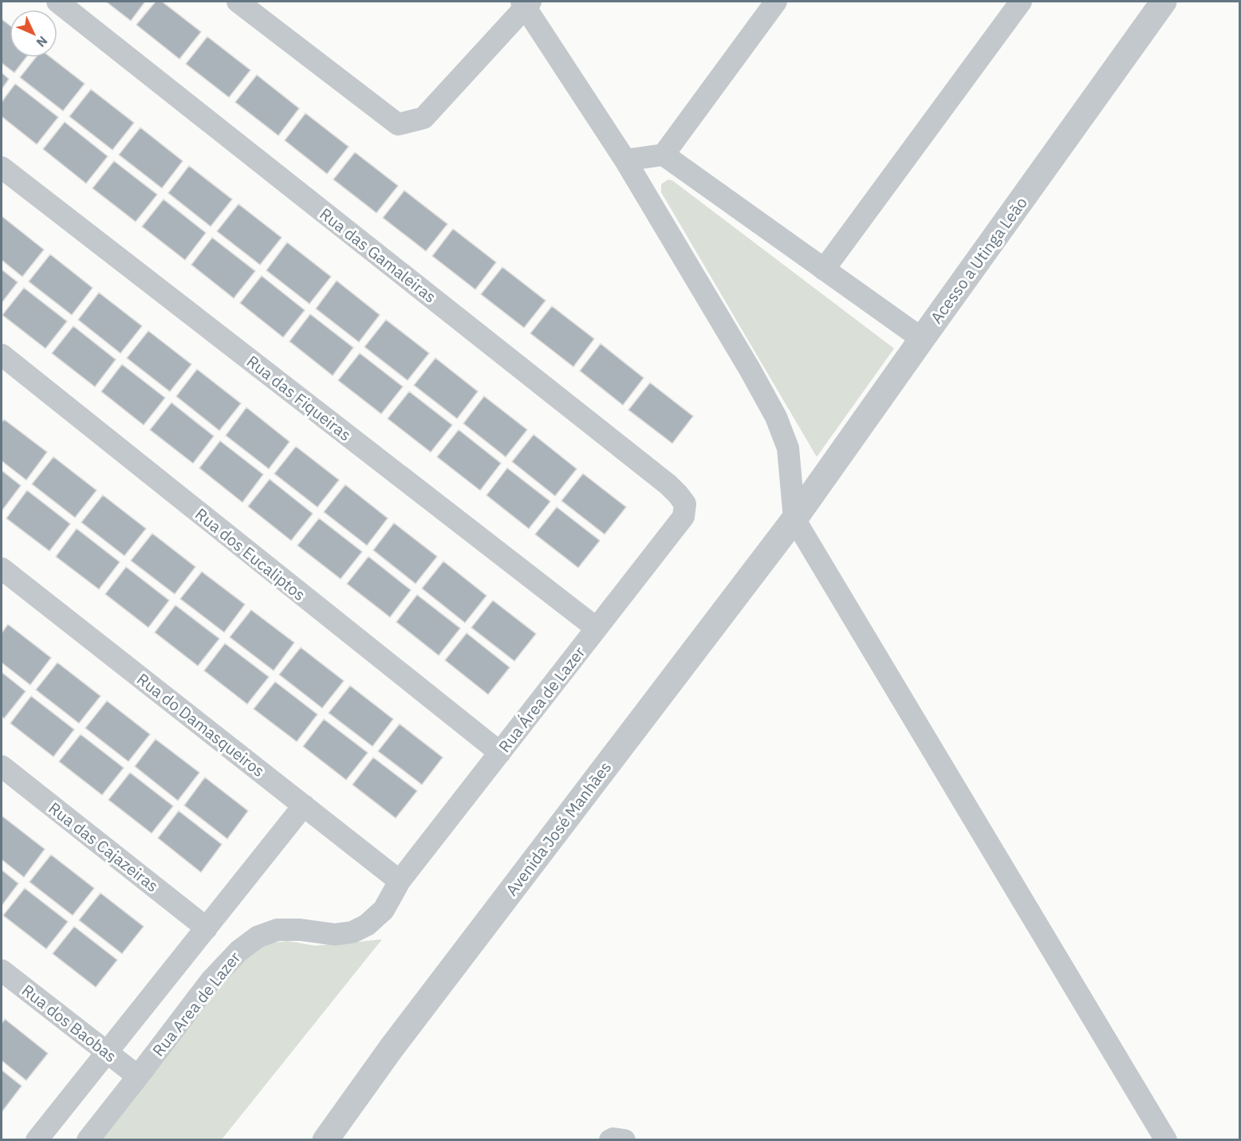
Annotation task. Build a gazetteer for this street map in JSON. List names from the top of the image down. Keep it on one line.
{"streets":{"street":["Rua das Gamaleiras","Acesso a Utinga Leão","Rua das Fiqueiras","Rua dos Eucaliptos","Rua Área de Lazer","Rua do Damasqueiros","Avenida José Manhães","Rua das Cajazeiras","Rua Area de Lazer","Rua dos Baobas"]},"crossings":[["Rua das Gamaleiras","Rua Área de Lazer"],["Acesso a Utinga Leão","Avenida José Manhães"],["Rua das Fiqueiras","Rua Área de Lazer"],["Rua dos Eucaliptos","Rua Área de Lazer"],["Rua Área de Lazer","Rua do Damasqueiros"],["Rua Área de Lazer","Rua Area de Lazer"],["Rua do Damasqueiros","Rua Area de Lazer"],["Rua Area de Lazer","Rua dos Baobas"]],"north":"bottom right"}
